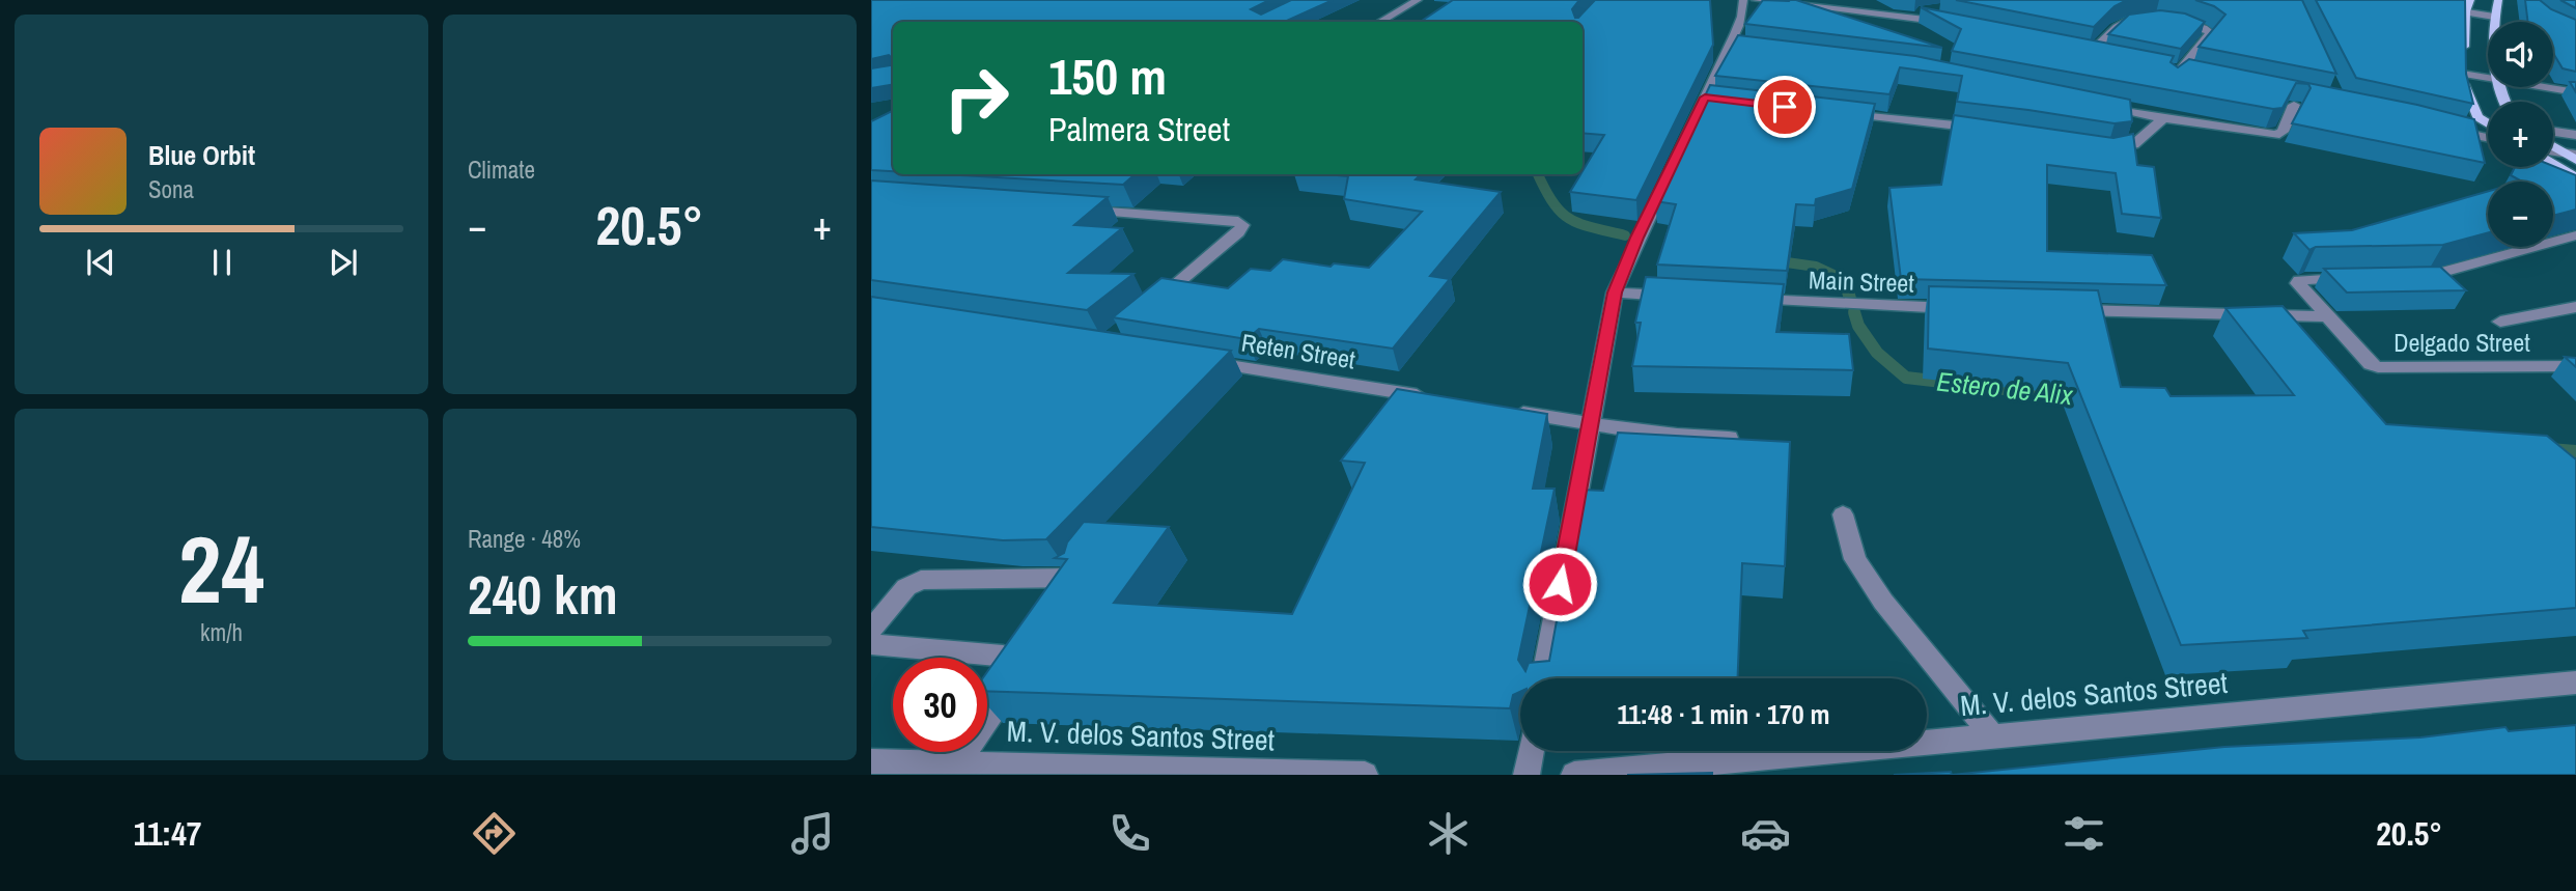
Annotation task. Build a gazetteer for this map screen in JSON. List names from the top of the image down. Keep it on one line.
{"streets":{"street":["Main Street","Delgado Street","Reten Street","M. V. delos Santos Street"]},"water":["Estero de Alix"],"page":{"tile":["Climate",["24","km/h"],["Range · 48%","240 km"]],"map_buttons":["+","−"],"turn":["150 m","Palmera Street"],"song":["Blue Orbit","Sona"],"heat":["−","20.5°","+"],"limit":"30","trip":"11:48 · 1 min · 170 m","tabs":["11:47","20.5°"]}}
